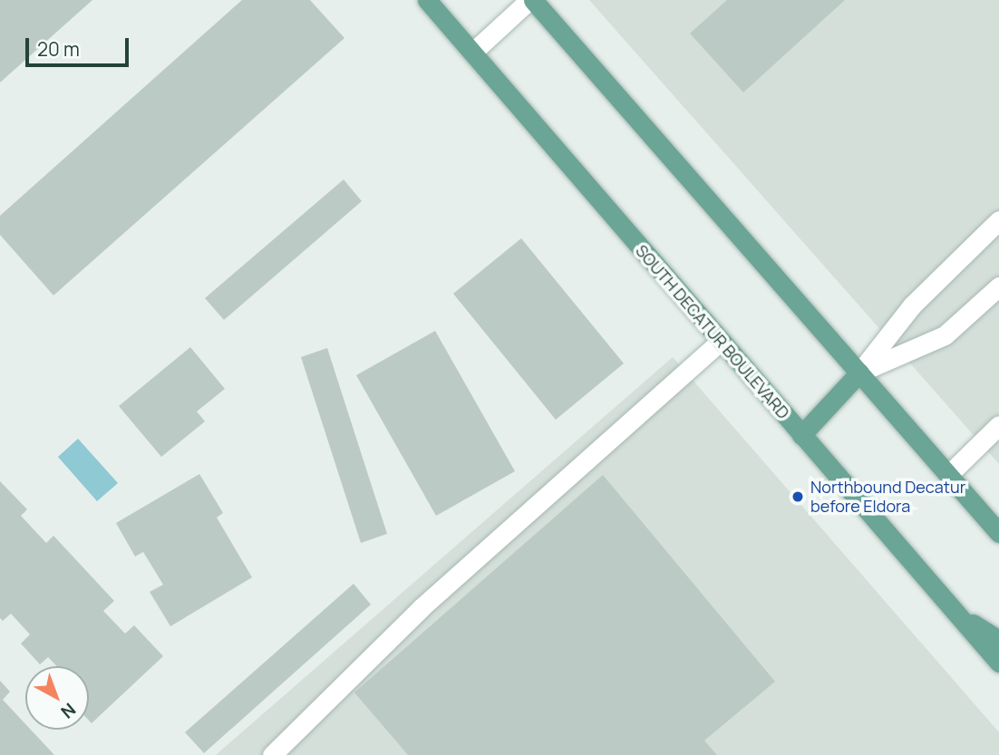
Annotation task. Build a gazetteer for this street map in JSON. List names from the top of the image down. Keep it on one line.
{"streets":{"main road":["SOUTH DECATUR BOULEVARD"]},"places":["Northbound Decatur before Eldora"],"scale_bar":"20 m","north":"bottom right"}
